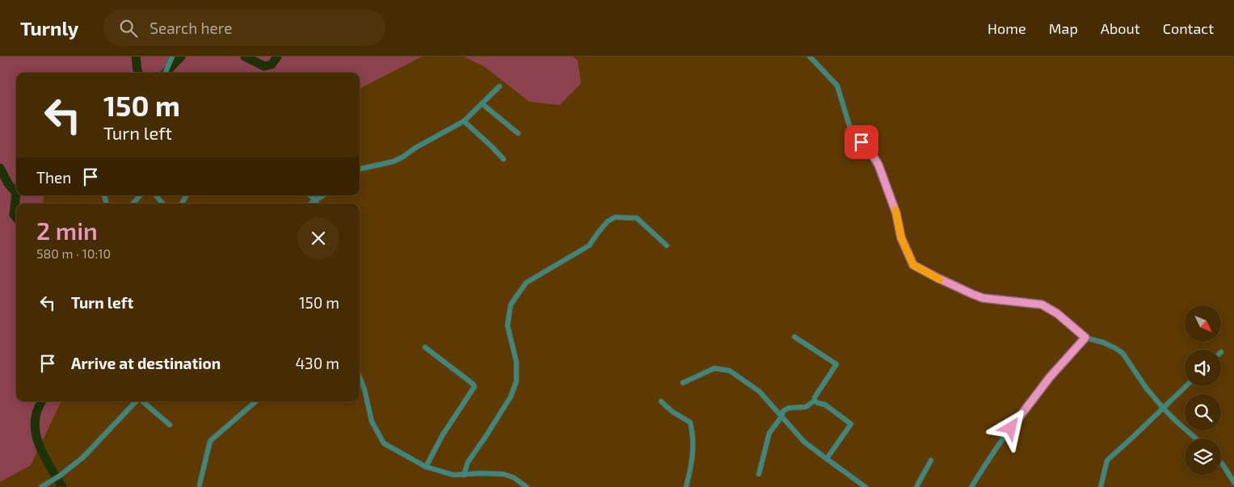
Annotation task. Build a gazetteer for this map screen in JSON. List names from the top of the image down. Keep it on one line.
{"north":"bottom right","page":{"header":"Turnly","search":"Search here","nav":["Home","Map","About","Contact"],"turn":["150 m","Turn left"],"then":"Then","heading":["2 min","580 m · 10:10"],"list":[{"name":"Turn left","value":"150 m"},{"name":"Arrive at destination","value":"430 m"}]}}
